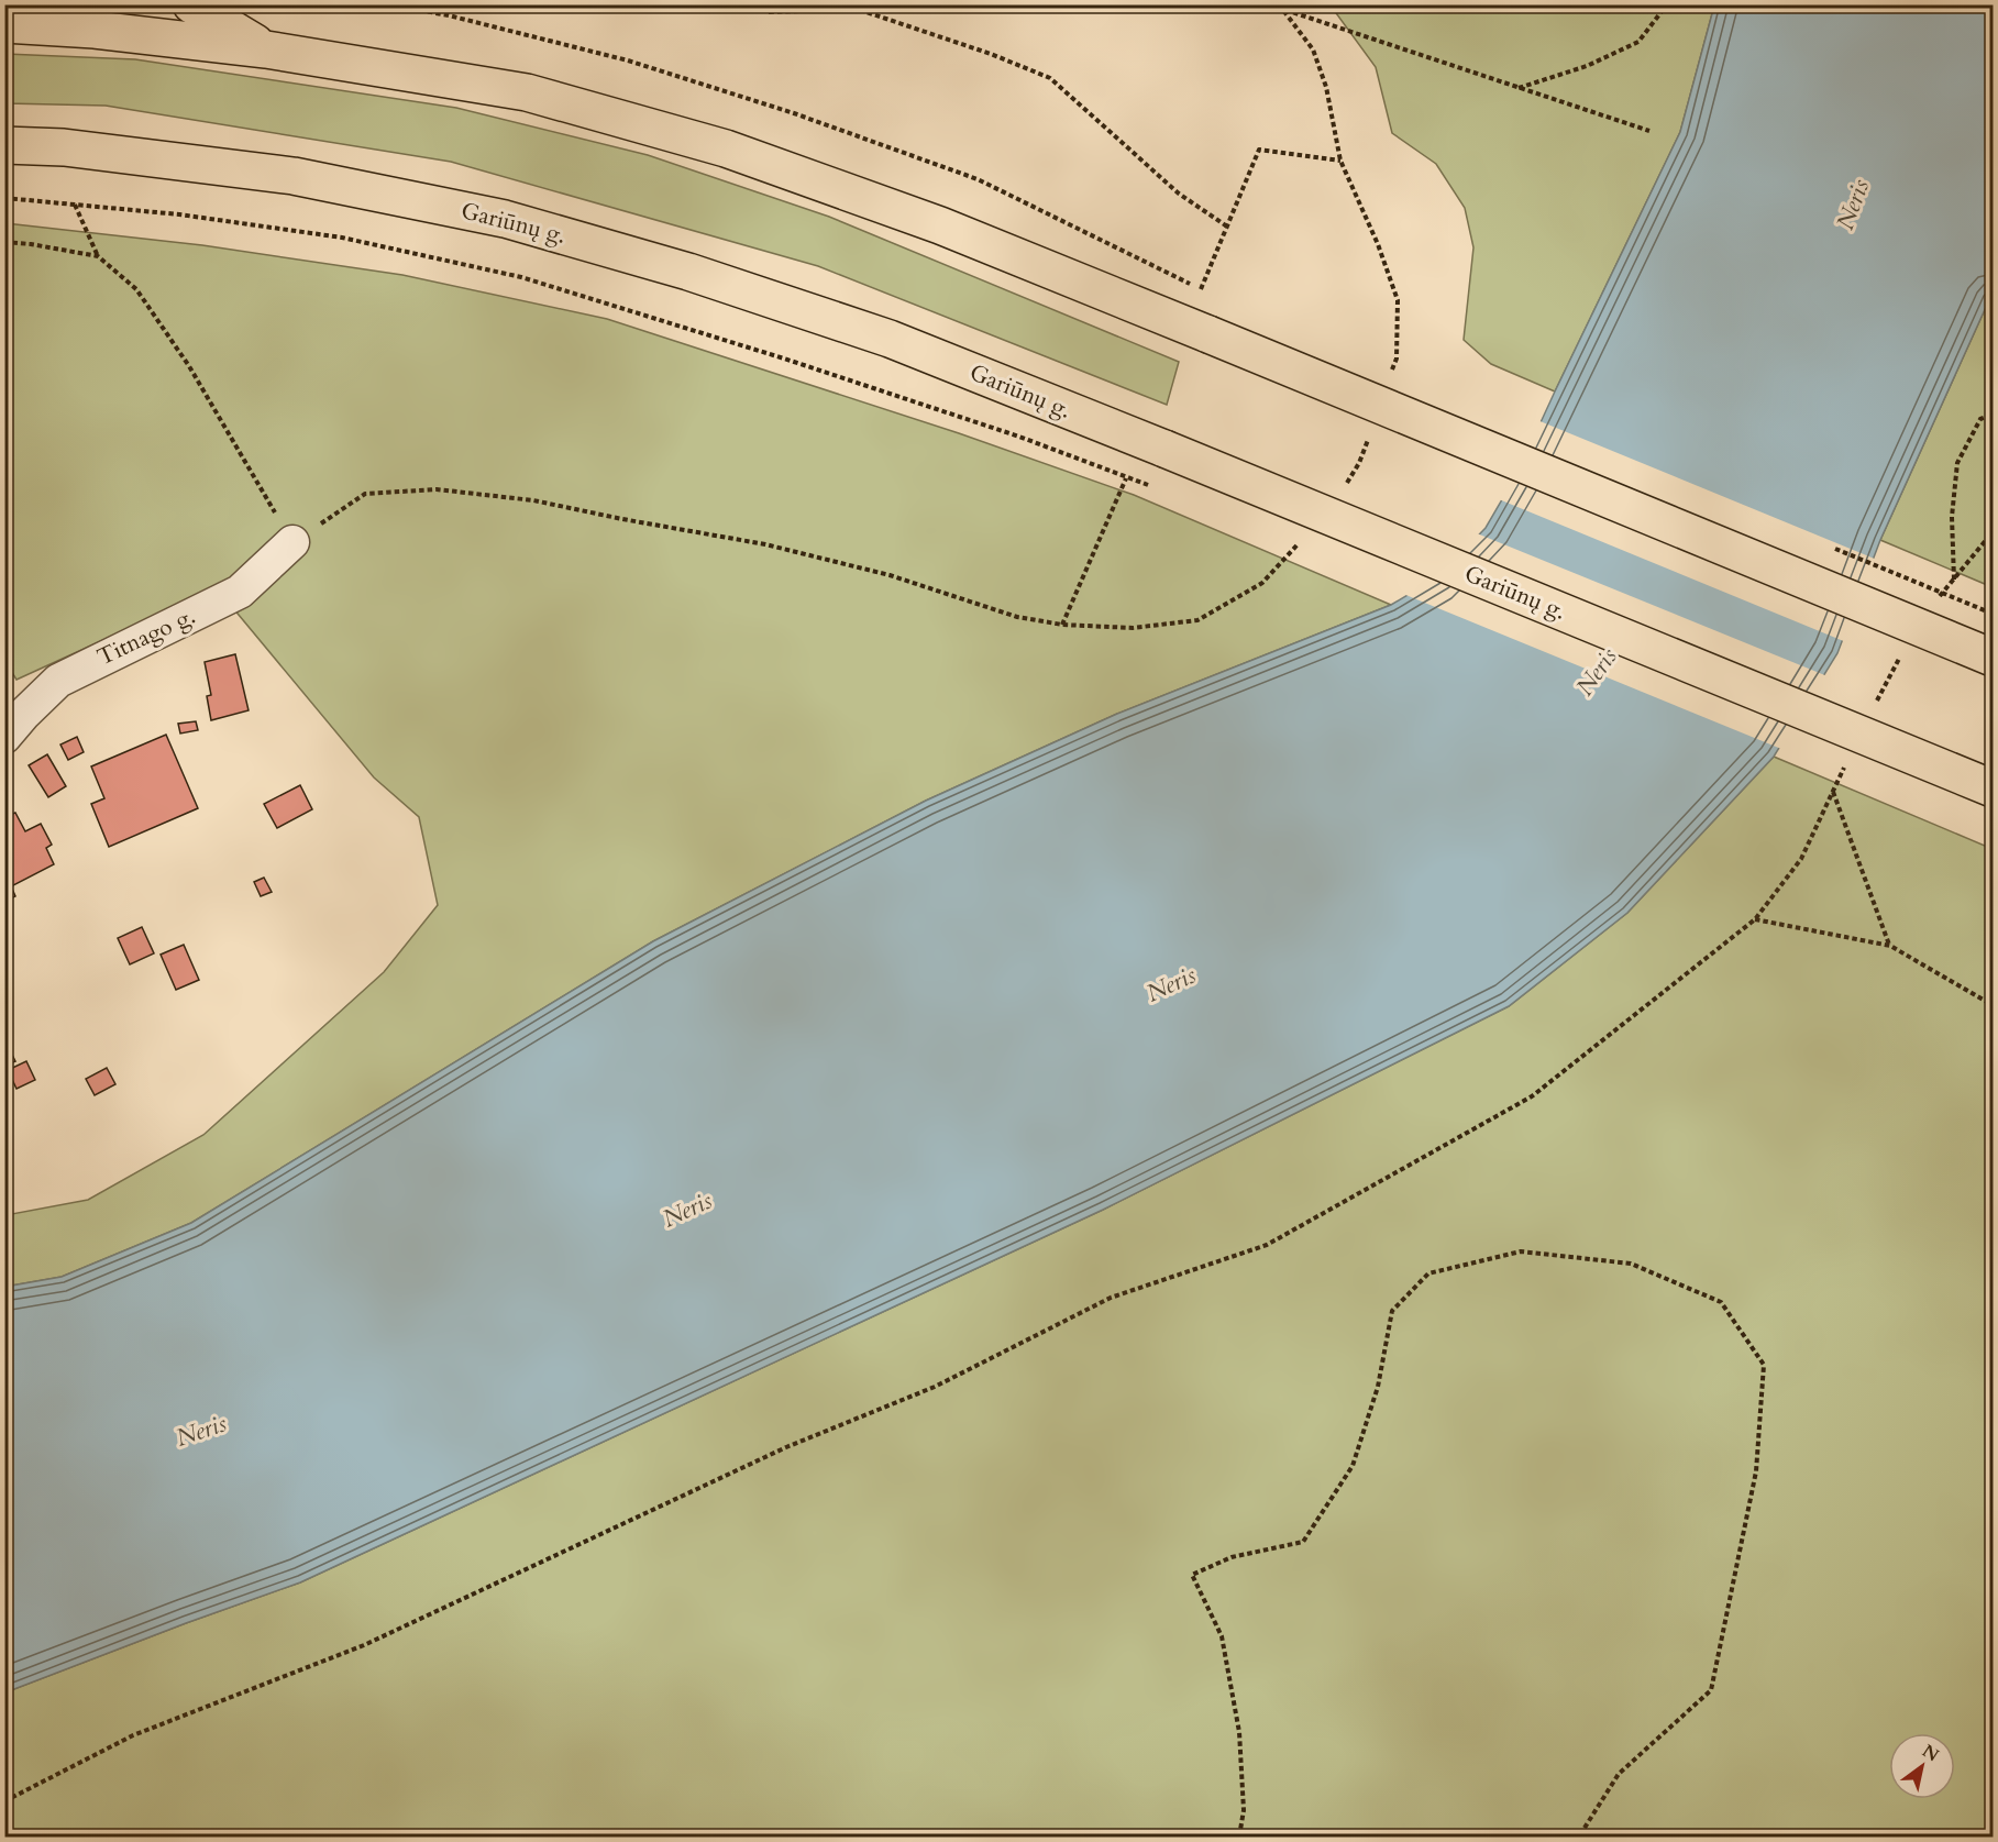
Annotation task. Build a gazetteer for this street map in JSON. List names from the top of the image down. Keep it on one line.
{"streets":{"highway":["Gariūnų g."],"street":["Titnago g."]},"water":["Neris"],"north":"top right"}
